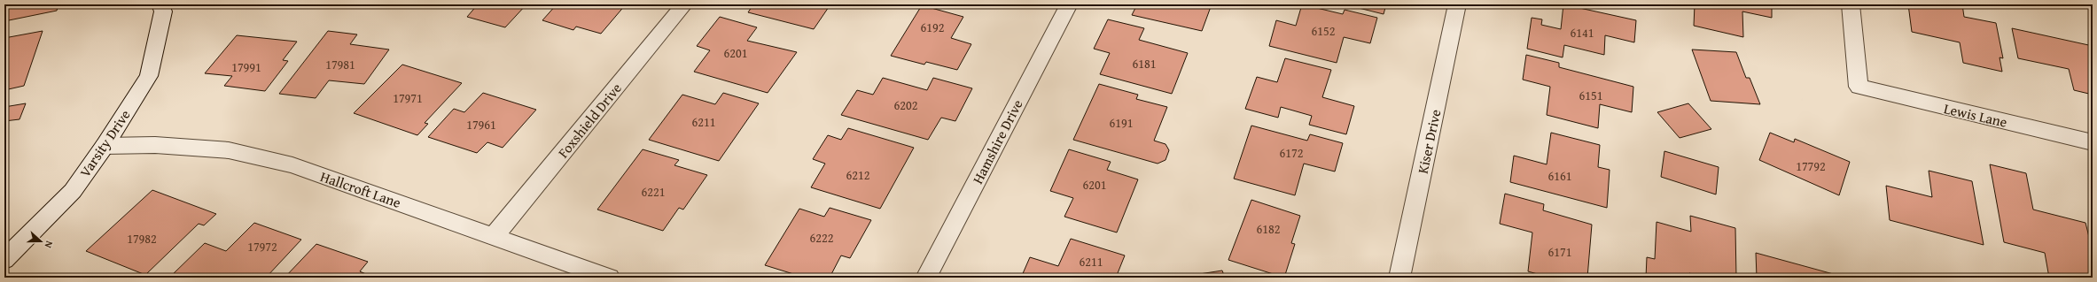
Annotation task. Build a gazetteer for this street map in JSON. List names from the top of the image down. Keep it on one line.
{"streets":{"street":["Lewis Lane","Foxshield Drive","Hamshire Drive","Kiser Drive","Varsity Drive","Hallcroft Lane"]},"crossings":[["Foxshield Drive","Hallcroft Lane"],["Varsity Drive","Hallcroft Lane"]],"house_numbers":["6192","6152","6141","6201","6181","17981","17991","6151","17971","6202","6211","6191","17961","6172","17792","6212","6161","6201","6221","6182","6222","17982","17972","6171","6211"],"north":"right"}
